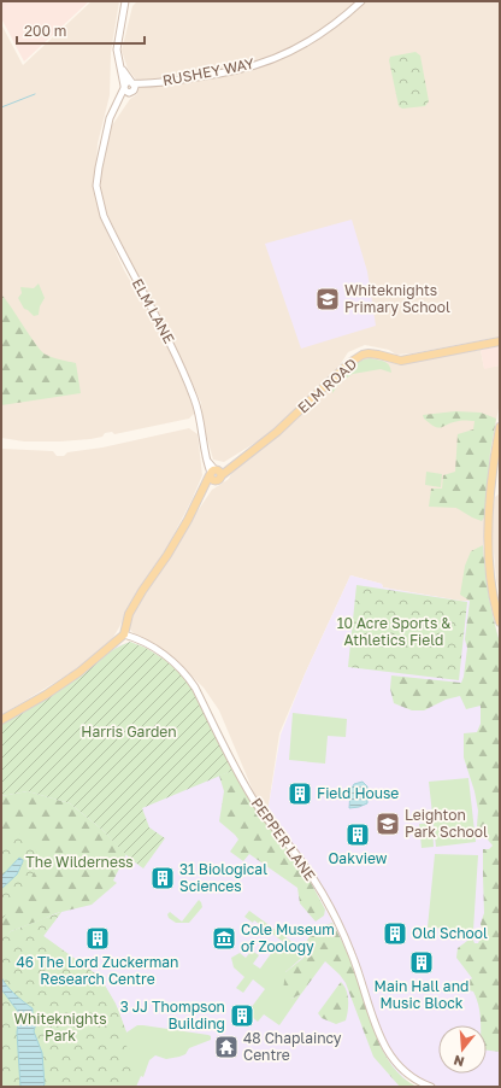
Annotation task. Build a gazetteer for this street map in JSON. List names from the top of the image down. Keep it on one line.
{"streets":{"main road":["ELM ROAD"],"street":["RUSHEY WAY","ELM LANE","PEPPER LANE"]},"crossings":[["RUSHEY WAY","ELM LANE"],["ELM LANE","ELM ROAD"],["ELM ROAD","PEPPER LANE"]],"parks":["10 Acre Sports & Athletics Field","Harris Garden","The Wilderness","Whiteknights Park"],"places":{"school or university":["Whiteknights Primary School","Leighton Park School"],"building":["Field House","Oakview","31 Biological Sciences","Old School","46 The Lord Zuckerman Research Centre","Main Hall and Music Block","3 JJ Thompson Building"],"museum":["Cole Museum of Zoology"],"temple":["48 Chaplaincy Centre"]},"scale_bar":"200 m","north":"bottom"}
